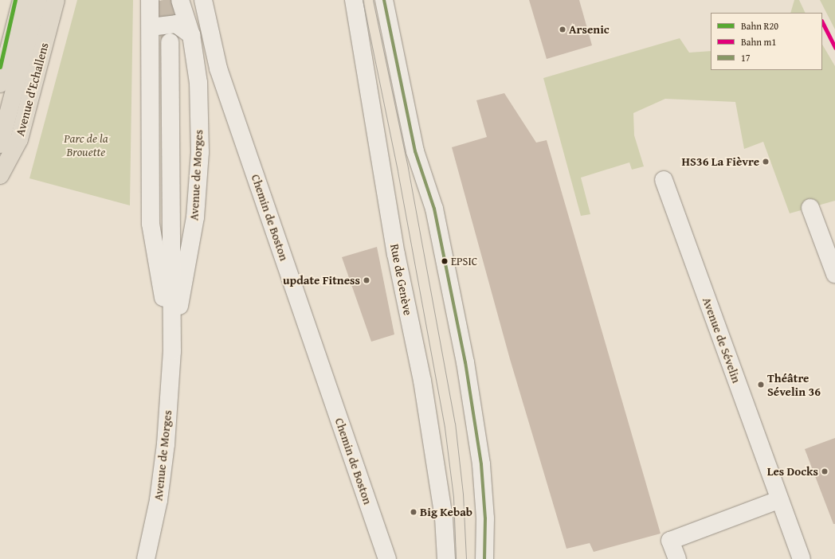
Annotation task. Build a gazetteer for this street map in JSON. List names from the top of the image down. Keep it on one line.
{"streets":{"main road":["Avenue d'Echallens"],"street":["Avenue de Morges","Chemin de Boston","Rue de Genève","Avenue de Sévelin"]},"parks":["Parc de la Brouette"],"places":["Arsenic","HS36 La Fièvre","EPSIC","update Fitness","Théâtre Sévelin 36","Les Docks","Big Kebab"],"lines":["rail line R20","transit line 17","rail line m1"],"legend":["Bahn R20","Bahn m1","17"]}
